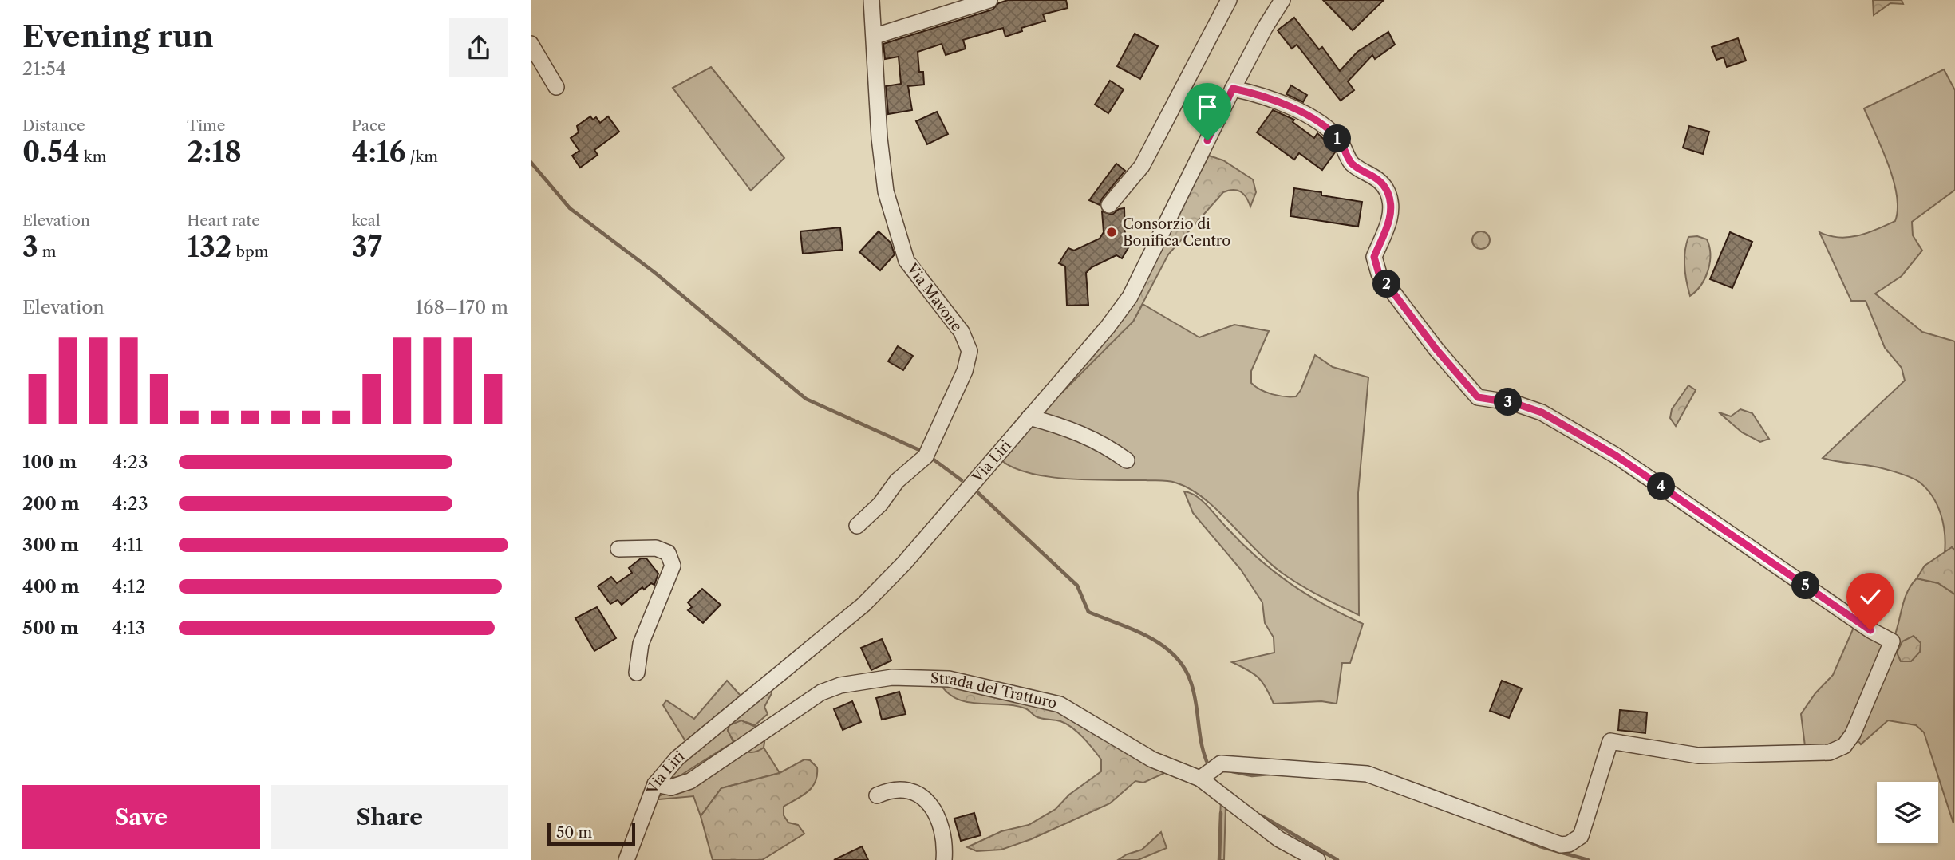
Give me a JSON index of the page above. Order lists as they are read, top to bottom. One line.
{"streets":{"street":["Via Mavone","Via Liri","Strada del Tratturo"]},"crossings":[["Via Liri","Strada del Tratturo"]],"places":["Consorzio di Bonifica Centro"],"scale_bar":"50 m","page":{"heading":["Evening run","21:54"],"stats":[["Distance","0.54 km"],["Time","2:18"],["Pace","4:16 /km"],["Elevation","3 m"],["Heart rate","132 bpm"],["kcal","37"]],"pins":["1","2","3","4","5"],"chart":["Elevation","168–170 m"],"list":[{"name":"100 m","note":"4:23"},{"name":"200 m","note":"4:23"},{"name":"300 m","note":"4:11"},{"name":"400 m","note":"4:12"},{"name":"500 m","note":"4:13"}],"buttons":["Save","Share"],"scale":"50 m"}}
